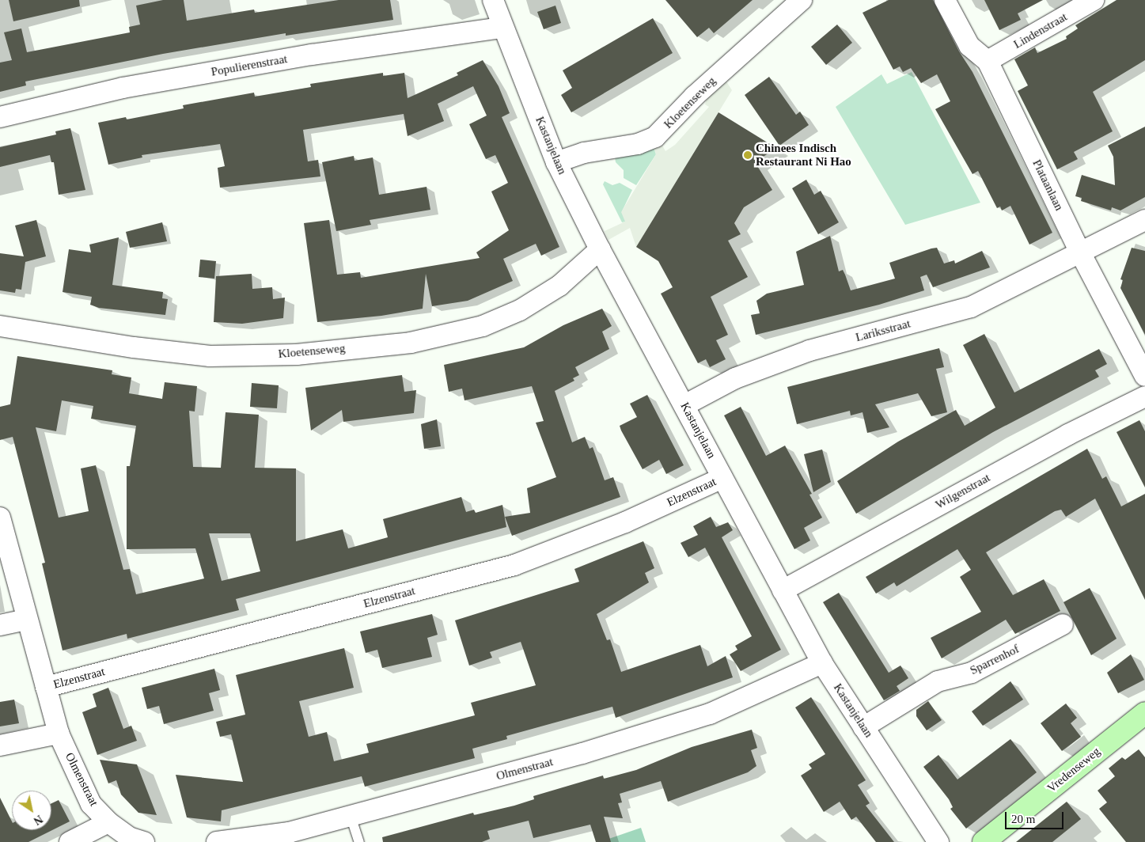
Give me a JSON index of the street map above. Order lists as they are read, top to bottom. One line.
{"streets":{"main road":["Vredenseweg"],"street":["Lindenstraat","Populierenstraat","Kloetenseweg","Kastanjelaan","Plataanlaan","Lariksstraat","Wilgenstraat","Elzenstraat","Sparrenhof","Olmenstraat"]},"crossings":[["Lindenstraat","Plataanlaan"],["Populierenstraat","Kastanjelaan"],["Kloetenseweg","Kastanjelaan"],["Kastanjelaan","Lariksstraat"],["Kastanjelaan","Wilgenstraat"],["Kastanjelaan","Elzenstraat"],["Kastanjelaan","Sparrenhof"],["Kastanjelaan","Olmenstraat"],["Plataanlaan","Lariksstraat"],["Elzenstraat","Olmenstraat"]],"places":["Chinees Indisch Restaurant Ni Hao"],"scale_bar":"20 m","north":"bottom right"}
